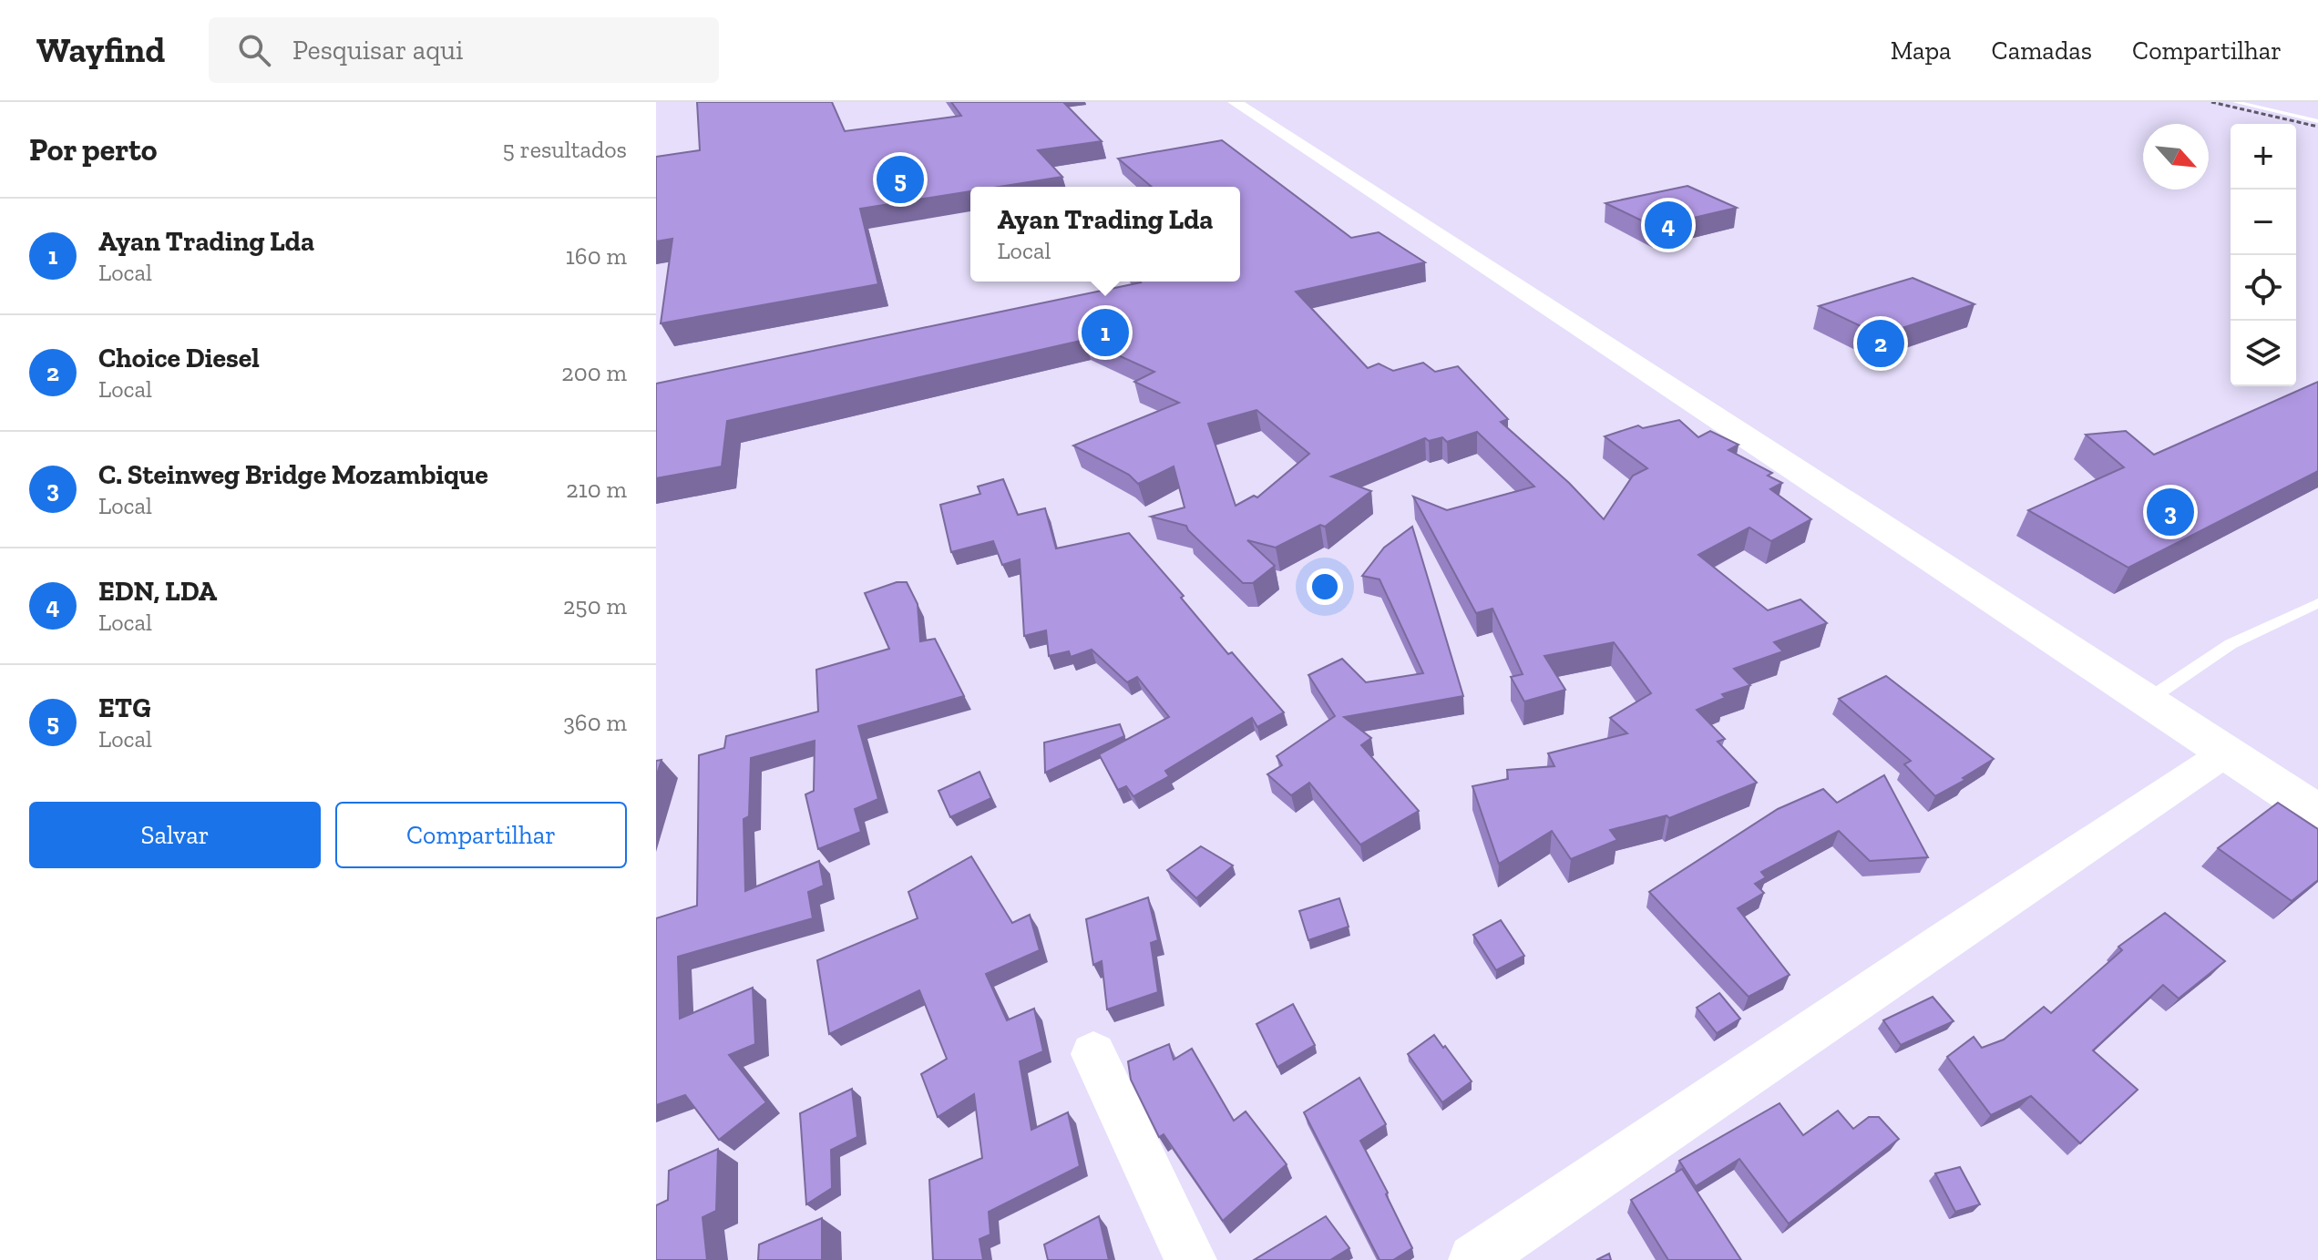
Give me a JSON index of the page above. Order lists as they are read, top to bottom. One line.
{"north":"bottom right","page":{"header":"Wayfind","search":"Pesquisar aqui","nav":["Mapa","Camadas","Compartilhar"],"heading":["Por perto","5 resultados"],"map_buttons":["+","−"],"pins":["5","4","1","2","3"],"popup":["Ayan Trading Lda","Local"],"list":[{"mark":"1","name":"Ayan Trading Lda","note":"Local","value":"160 m"},{"mark":"2","name":"Choice Diesel","note":"Local","value":"200 m"},{"mark":"3","name":"C. Steinweg Bridge Mozambique","note":"Local","value":"210 m"},{"mark":"4","name":"EDN, LDA","note":"Local","value":"250 m"},{"mark":"5","name":"ETG","note":"Local","value":"360 m"}],"buttons":["Salvar","Compartilhar"]}}
